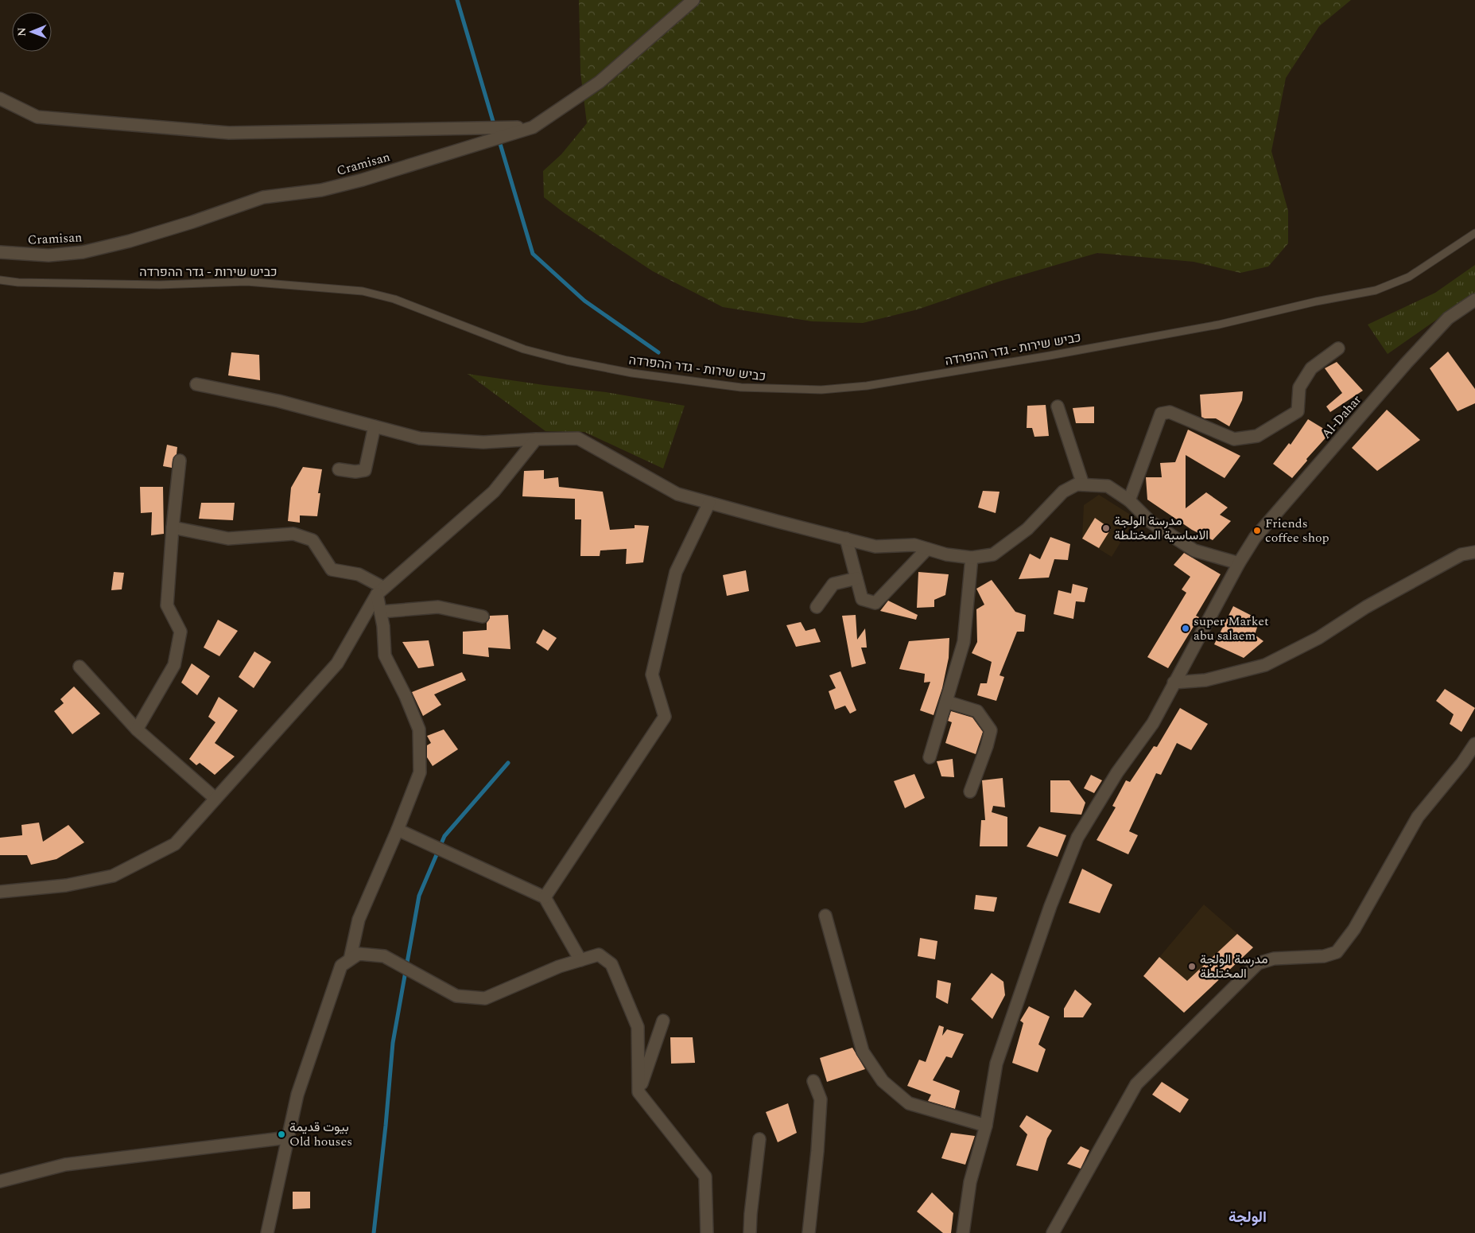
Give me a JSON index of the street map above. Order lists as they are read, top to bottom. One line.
{"streets":{"street":["Cramisan","Al-Dahar"],"lane":["כביש שירות - גדר ההפרדה"]},"districts":["الولجة"],"places":["مدرسة الولجة الاساسية المختلطة","Friends coffee shop","super Market abu salaem","مدرسة الولجة المختلطة","بيوت قديمة Old houses"],"north":"left"}
